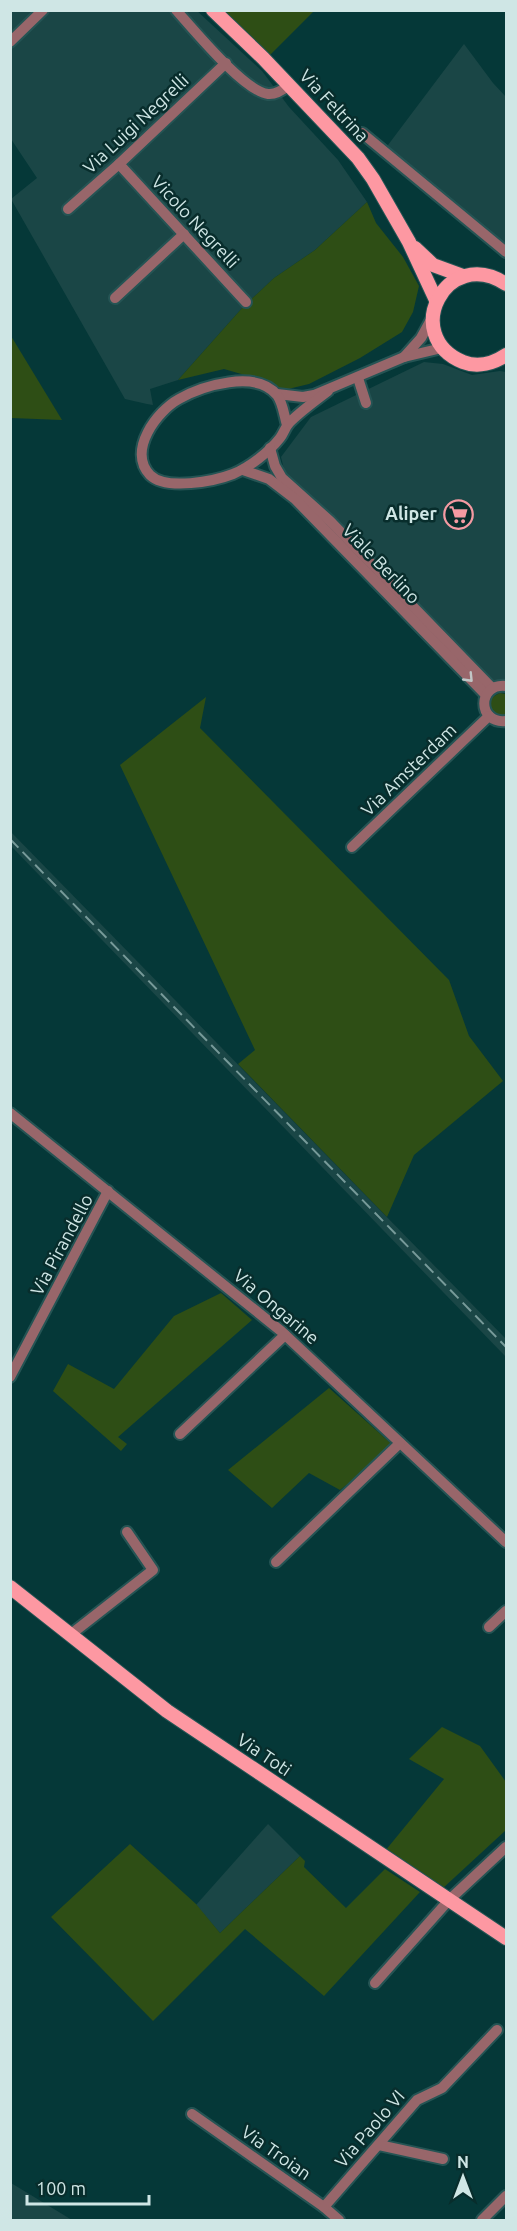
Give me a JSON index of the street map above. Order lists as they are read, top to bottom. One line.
{"streets":{"main road":["Via Feltrina","Via Toti"],"street":["Via Luigi Negrelli","Vicolo Negrelli","Viale Berlino","Via Amsterdam","Via Pirandello","Via Ongarine","Via Paolo VI","Via Troian"]},"crossings":[["Via Luigi Negrelli","Vicolo Negrelli"],["Via Pirandello","Via Ongarine"],["Via Paolo VI","Via Troian"]],"places":{"supermarket":["Aliper"]},"scale_bar":"100 m","north":"top"}
